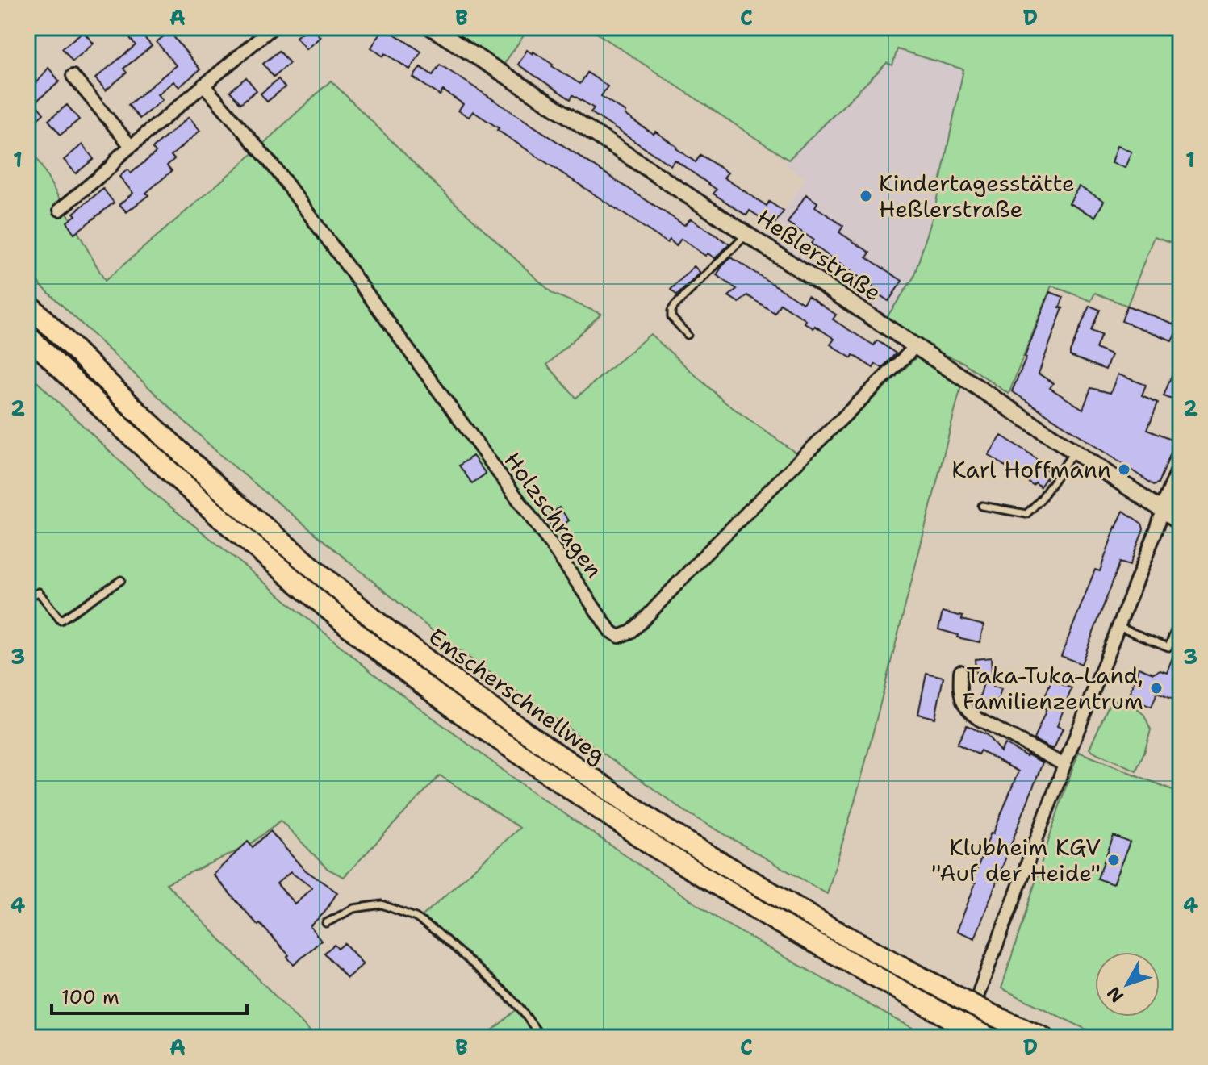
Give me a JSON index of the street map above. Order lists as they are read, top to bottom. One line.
{"streets":{"highway":["Emscherschnellweg"],"street":["Heßlerstraße","Holzschragen"]},"crossings":[["Heßlerstraße","Holzschragen"]],"places":["Kindertagesstätte Heßlerstraße","Karl Hoffmann","Taka-Tuka-Land, Familienzentrum","Klubheim KGV \"Auf der Heide\""],"scale_bar":"100 m","north":"bottom left","grid":{"columns":["A","B","C","D"],"rows":["1","2","3","4"]}}
